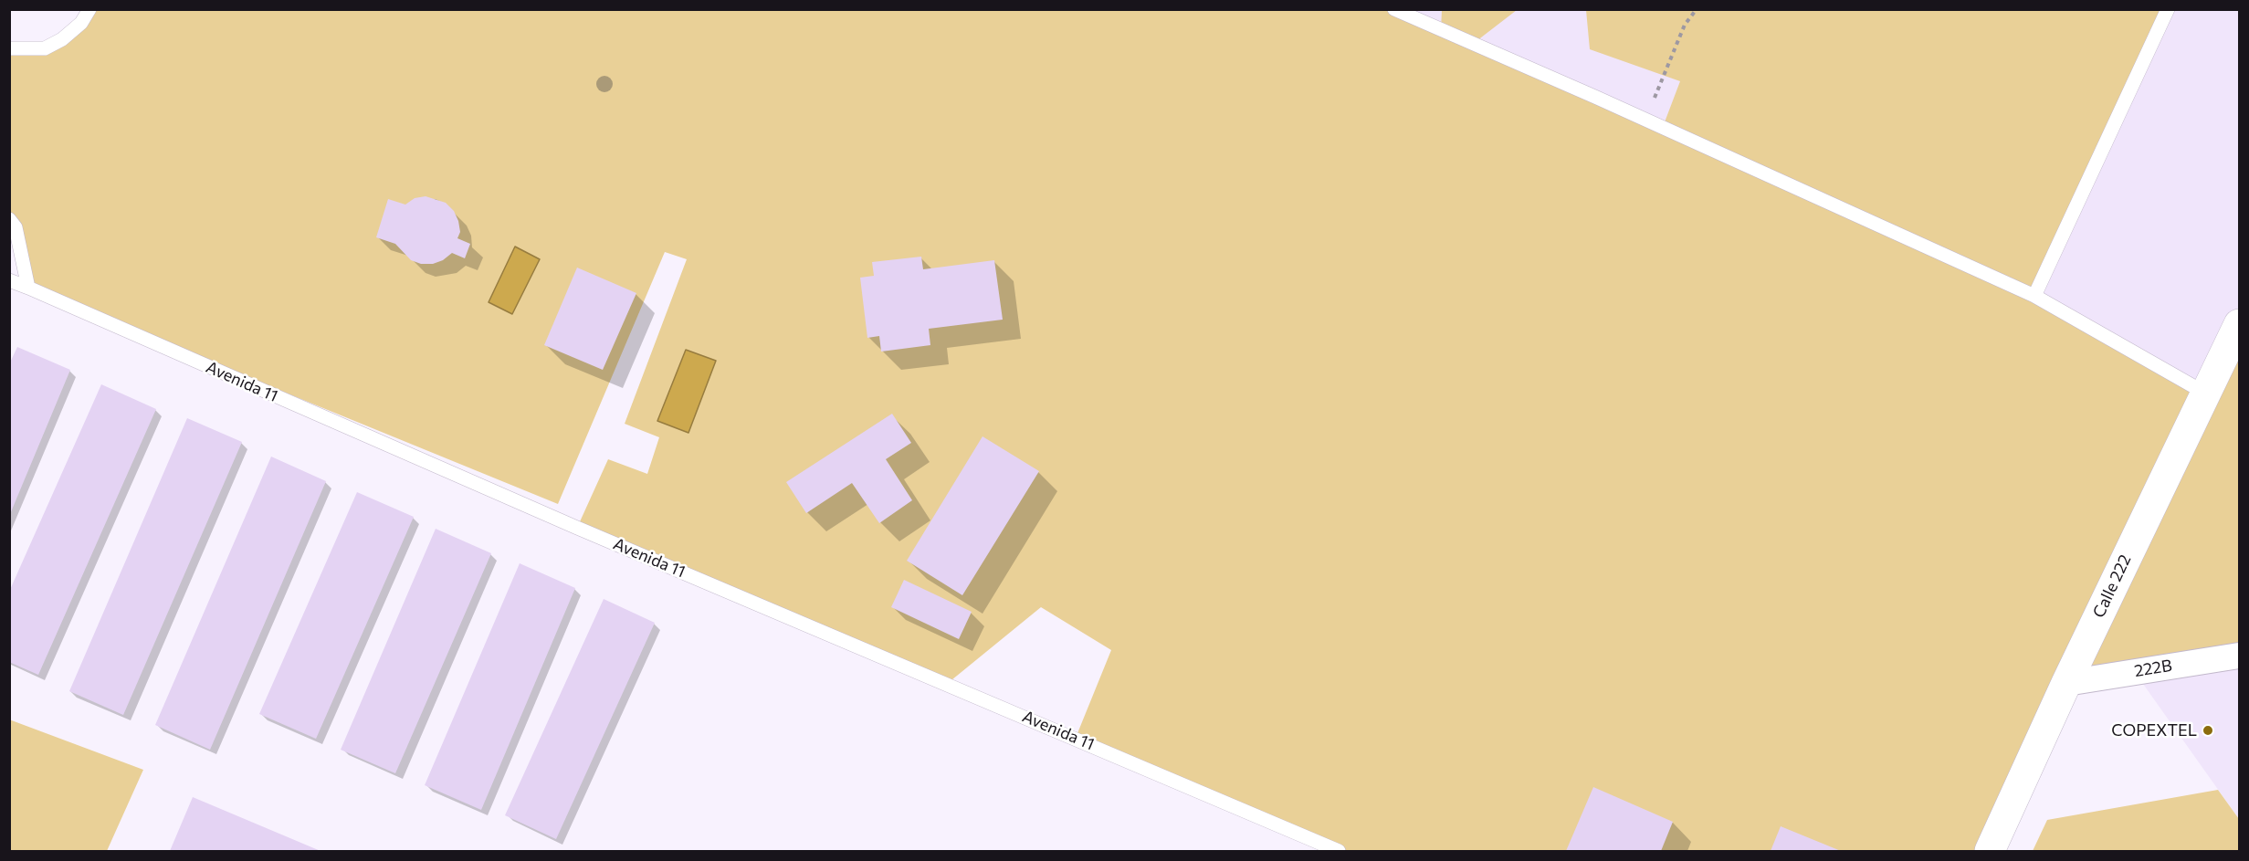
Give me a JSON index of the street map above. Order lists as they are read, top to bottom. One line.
{"streets":{"main road":["Calle 222"],"street":["222B"],"lane":["Avenida 11"]},"crossings":[["Calle 222","222B"]],"places":["COPEXTEL"]}
